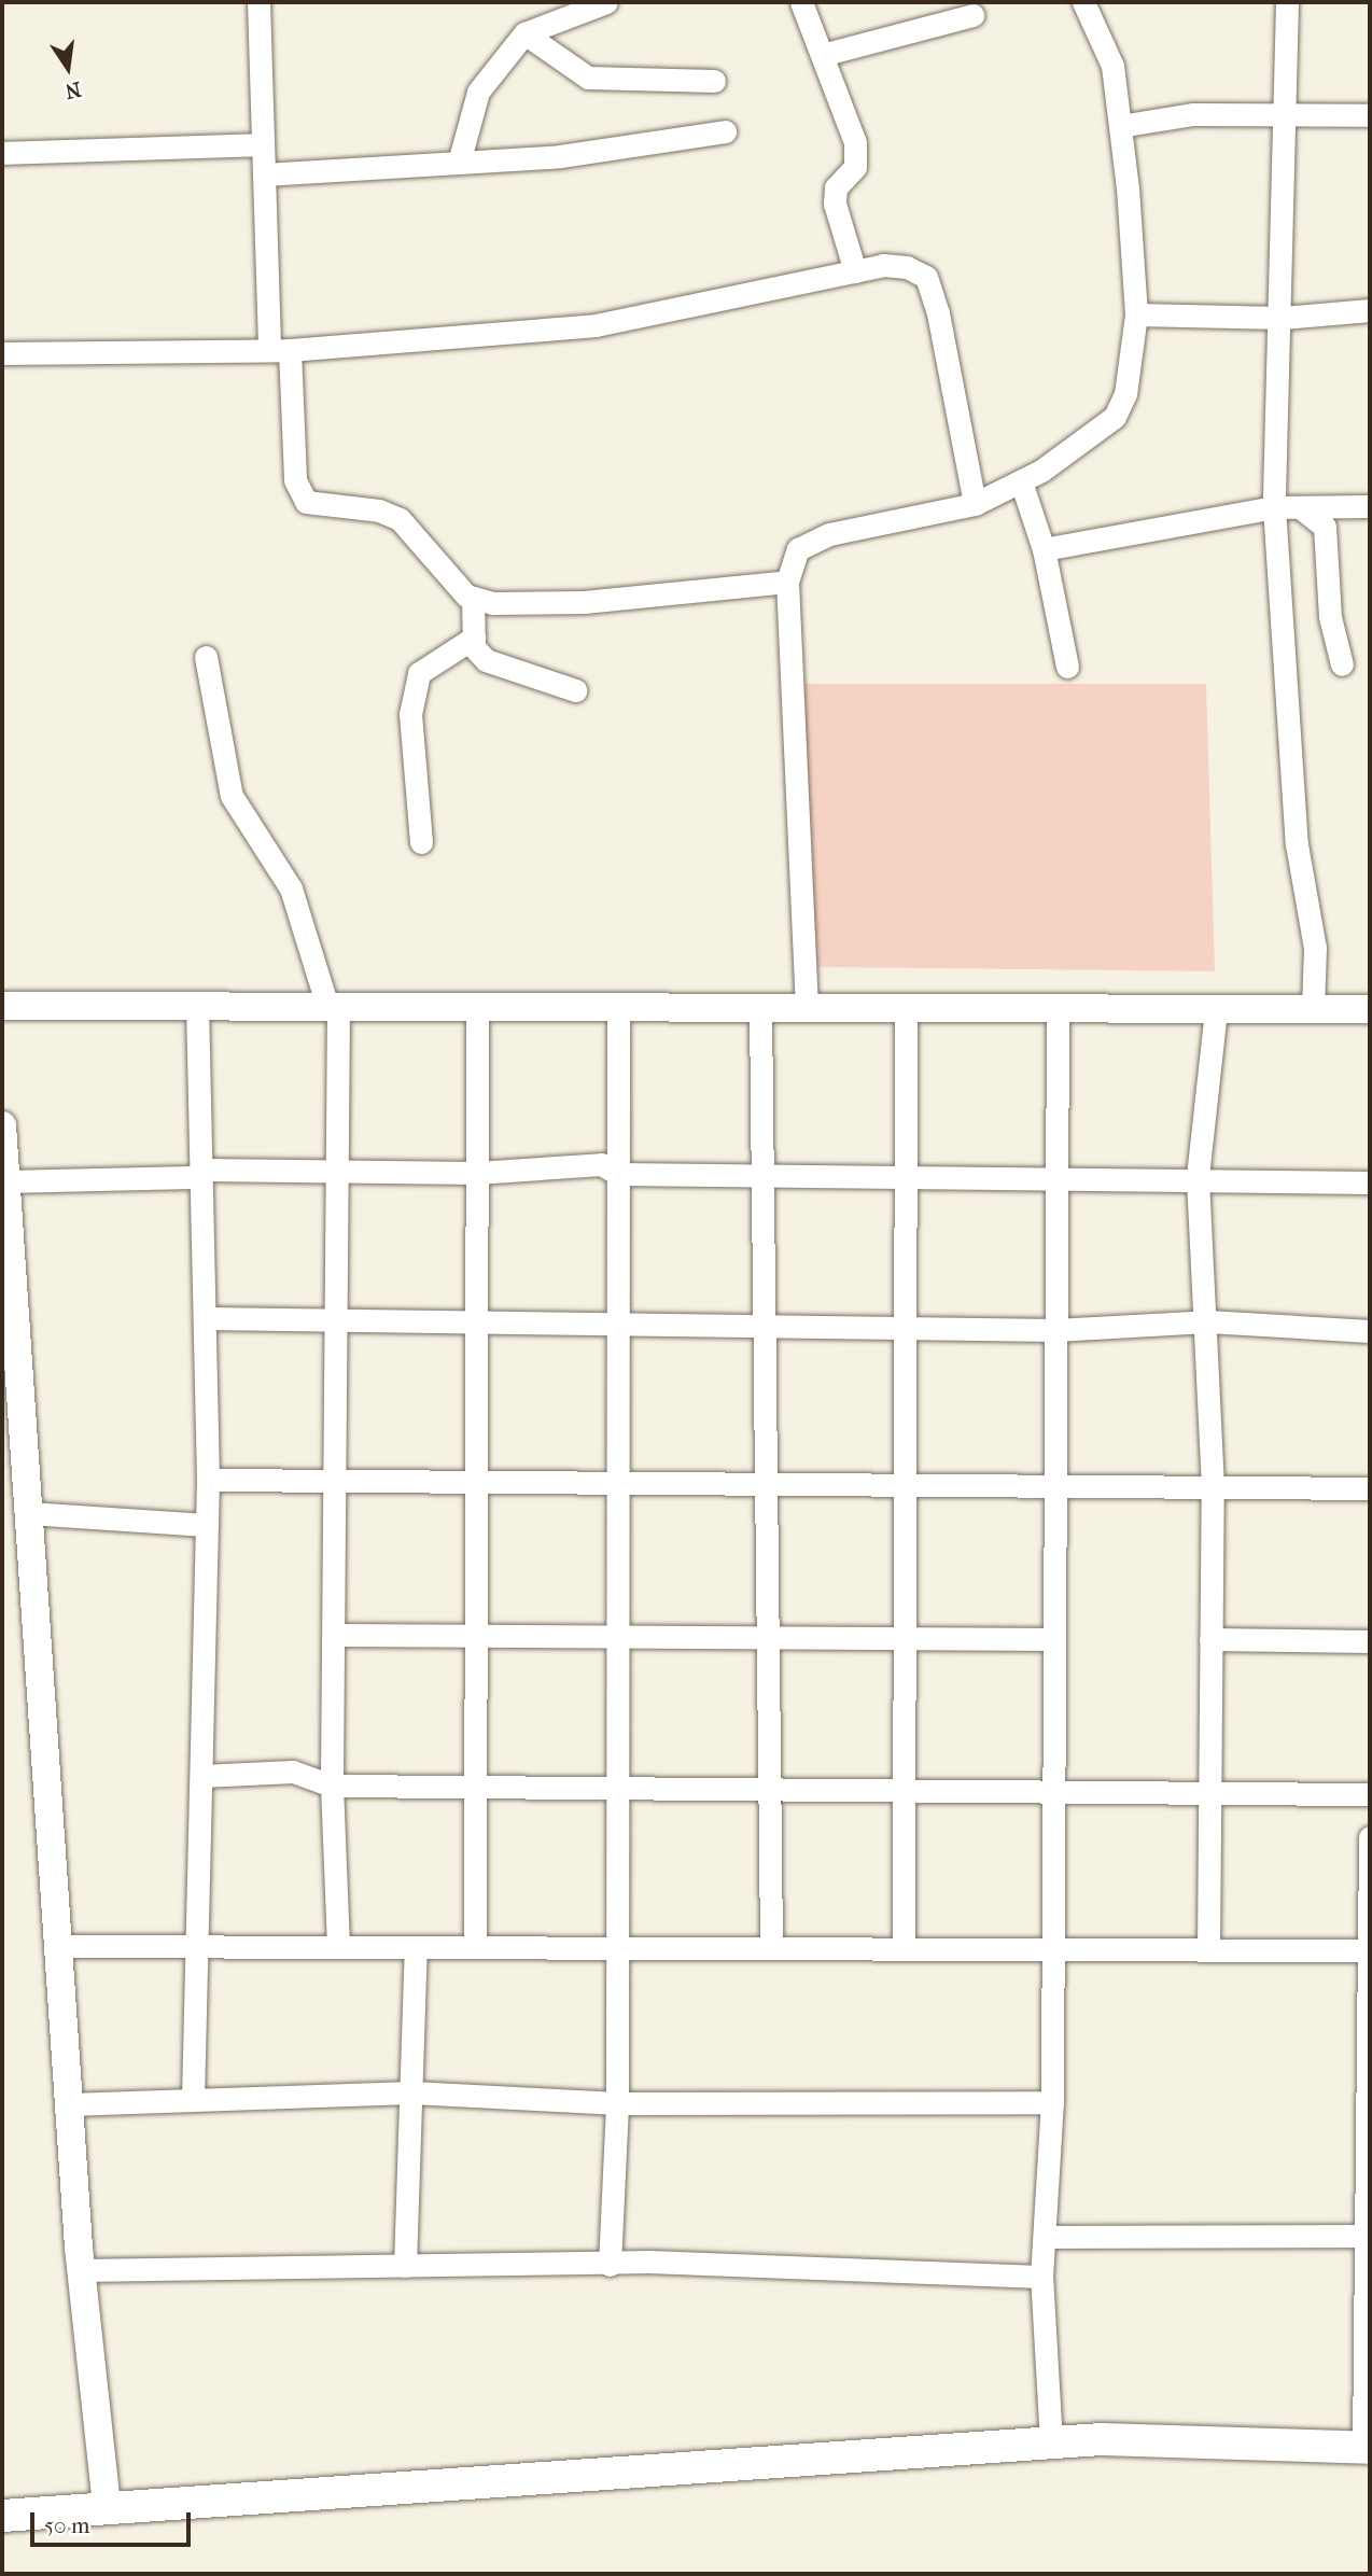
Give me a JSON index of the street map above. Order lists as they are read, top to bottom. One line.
{"scale_bar":"50 m","north":"bottom"}
